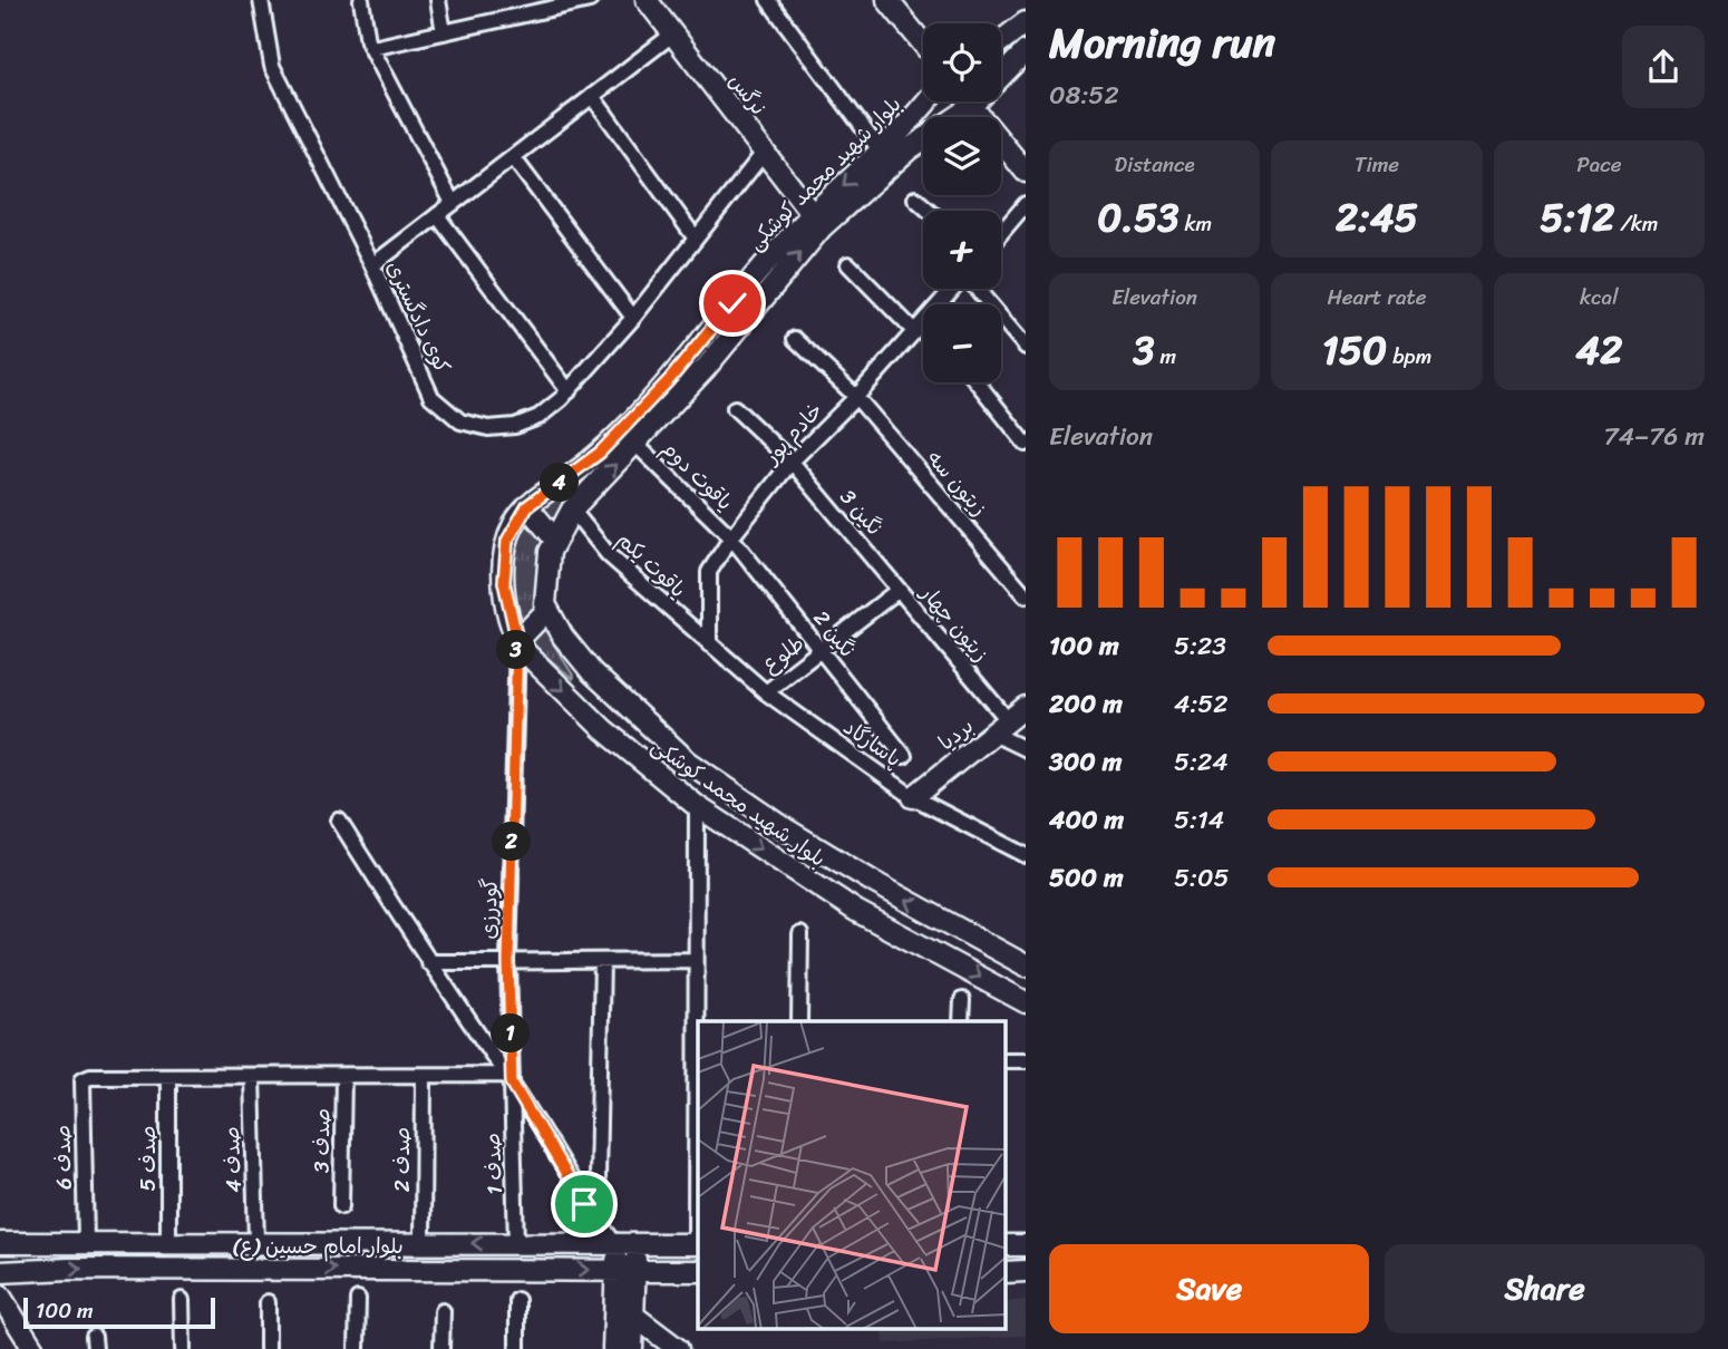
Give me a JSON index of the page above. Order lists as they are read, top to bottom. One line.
{"streets":{"main road":["نرگس","بلوار شهید محمد کوشکی","بردیا","بلوار امام حسین (ع)"],"street":["کوی دادگستری","خادم پور","یاقوت دوم","زیتون سه","نگین 3","یاقوت یکم","زیتون چهار","نگین 2","طلوع","پاسارگاد","گودرزی","صدف 3","صدف 6","صدف 5","صدف 4","صدف 2","صدف 1"]},"crossings":[["نرگس","بلوار شهید محمد کوشکی"],["نرگس","کوی دادگستری"],["بلوار شهید محمد کوشکی","یاقوت دوم"],["بلوار شهید محمد کوشکی","یاقوت یکم"],["بلوار شهید محمد کوشکی","گودرزی"],["خادم پور","یاقوت دوم"],["خادم پور","زیتون سه"],["خادم پور","نگین 3"],["خادم پور","یاقوت یکم"],["خادم پور","نگین 2"],["خادم پور","پاسارگاد"],["یاقوت دوم","نگین 2"],["نگین 3","زیتون چهار"],["نگین 3","طلوع"],["یاقوت یکم","پاسارگاد"],["زیتون چهار","طلوع"],["زیتون چهار","بردیا"],["نگین 2","طلوع"],["طلوع","پاسارگاد"],["بردیا","پاسارگاد"],["گودرزی","صدف 1"],["صدف 6","صدف 5"],["صدف 6","بلوار امام حسین (ع)"],["صدف 5","بلوار امام حسین (ع)"],["صدف 4","بلوار امام حسین (ع)"],["صدف 2","بلوار امام حسین (ع)"],["صدف 1","بلوار امام حسین (ع)"]],"scale_bar":"100 m","page":{"heading":["Morning run","08:52"],"map_buttons":["+","−"],"stats":[["Distance","0.53 km"],["Time","2:45"],["Pace","5:12 /km"],["Elevation","3 m"],["Heart rate","150 bpm"],["kcal","42"]],"chart":["Elevation","74–76 m"],"pins":["4","3","2","1"],"list":[{"name":"100 m","note":"5:23"},{"name":"200 m","note":"4:52"},{"name":"300 m","note":"5:24"},{"name":"400 m","note":"5:14"},{"name":"500 m","note":"5:05"}],"buttons":["Save","Share"],"scale":"100 m"}}
